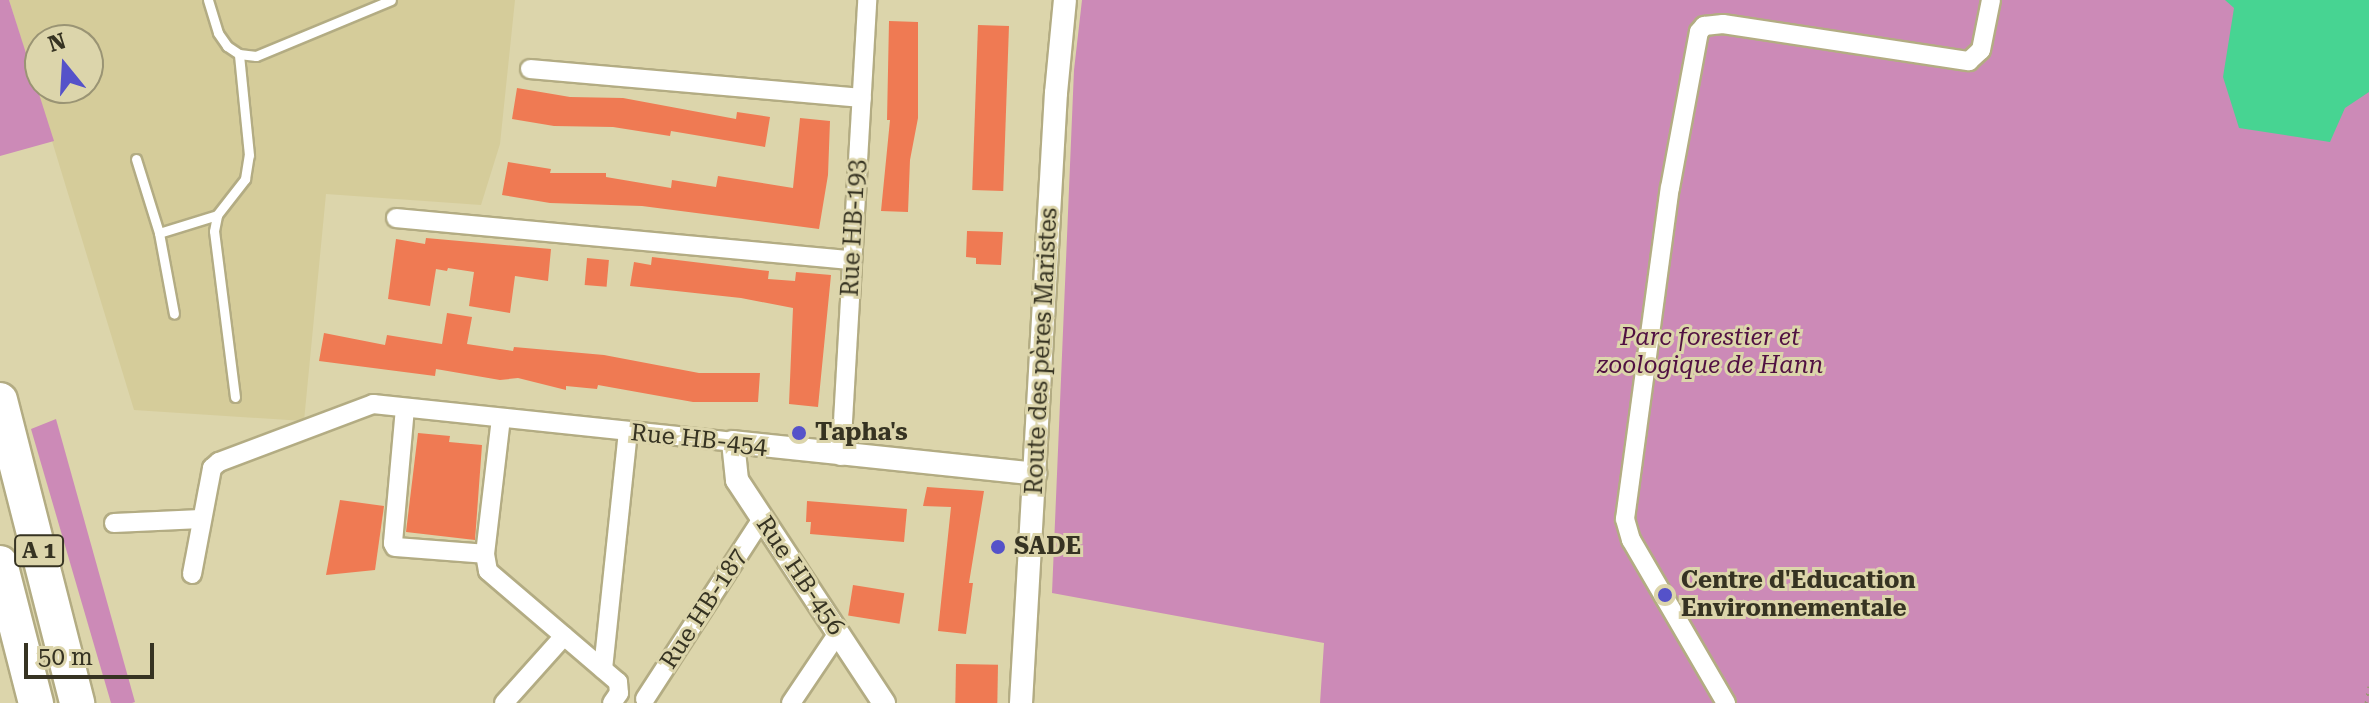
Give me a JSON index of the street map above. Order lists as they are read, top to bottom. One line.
{"streets":{"highway":["A 1"],"street":["Rue HB-193","Route des pères Maristes","Rue HB-454","Rue HB-456","Rue HB-187"]},"crossings":[["Rue HB-193","Rue HB-454"],["Route des pères Maristes","Rue HB-454"],["Rue HB-454","Rue HB-456"],["Rue HB-456","Rue HB-187"]],"parks":["Parc forestier et zoologique de Hann"],"places":["Tapha's","SADE","Centre d'Education Environnementale"],"scale_bar":"50 m","north":"top"}
